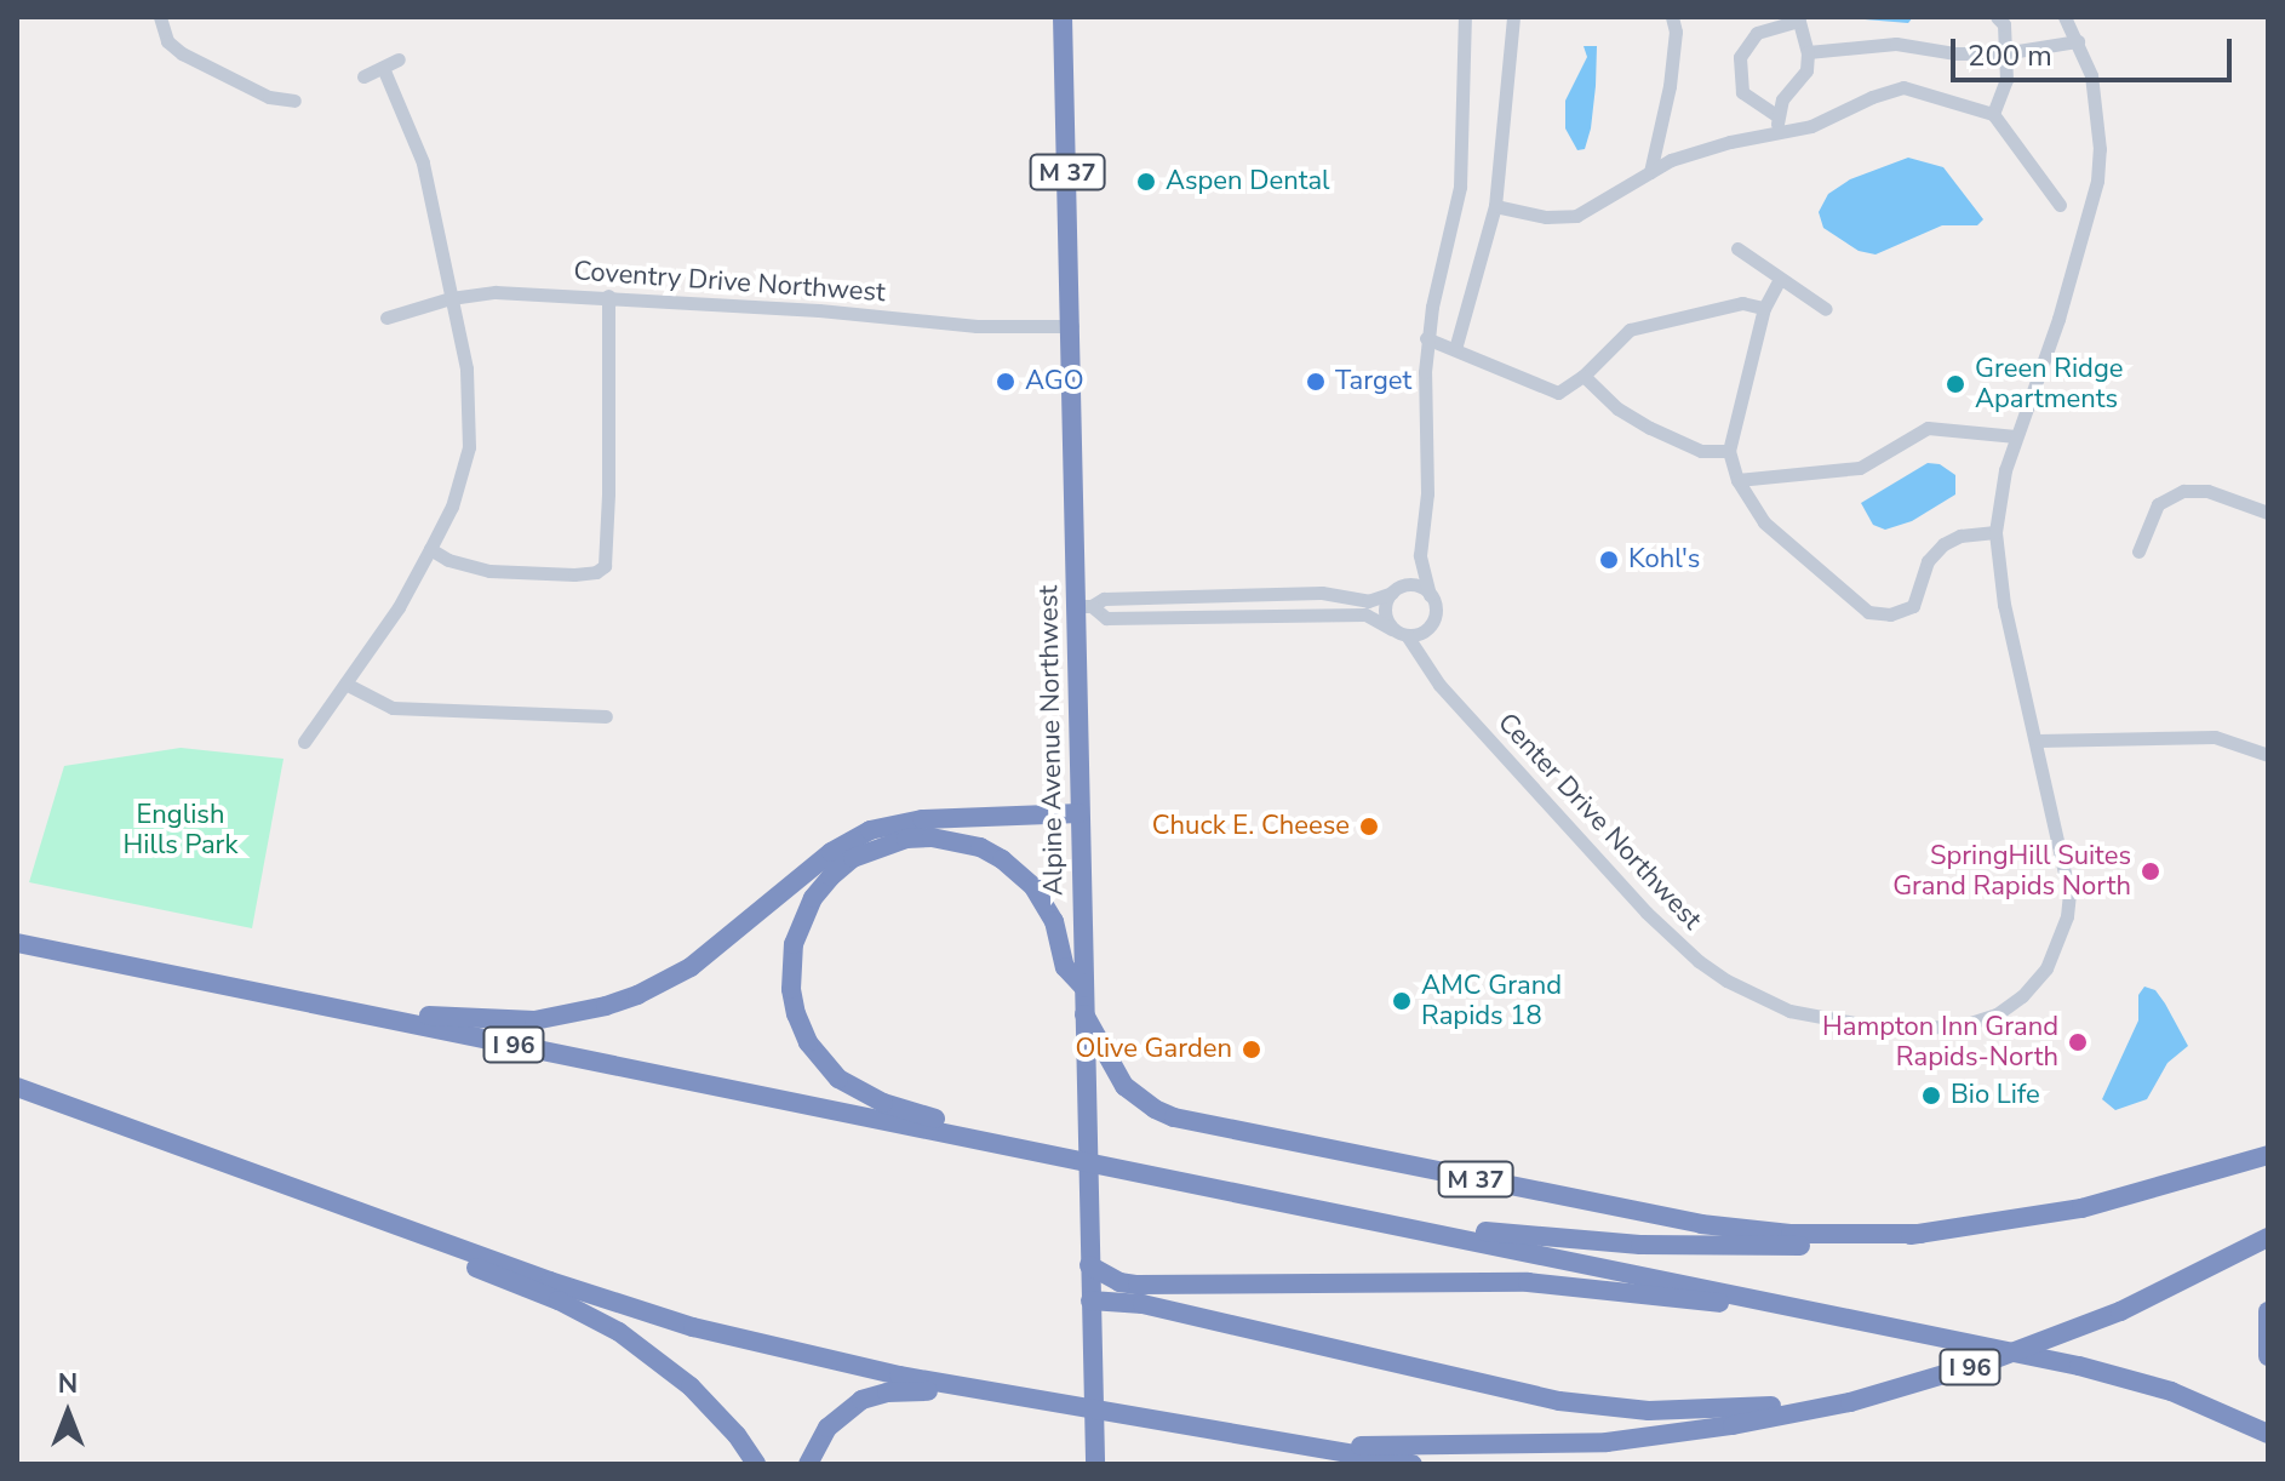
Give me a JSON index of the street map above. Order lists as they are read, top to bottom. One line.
{"streets":{"highway":["M 37","Alpine Avenue Northwest","I 96"],"street":["Coventry Drive Northwest","Center Drive Northwest"]},"crossings":[["M 37","Alpine Avenue Northwest"],["M 37","I 96"],["Coventry Drive Northwest","Alpine Avenue Northwest"]],"parks":["English Hills Park"],"places":["Aspen Dental","AGO","Target","Green Ridge Apartments","Kohl's","Chuck E. Cheese","SpringHill Suites Grand Rapids North","AMC Grand Rapids 18","Hampton Inn Grand Rapids-North","Olive Garden","Bio Life"],"scale_bar":"200 m","north":"top"}
